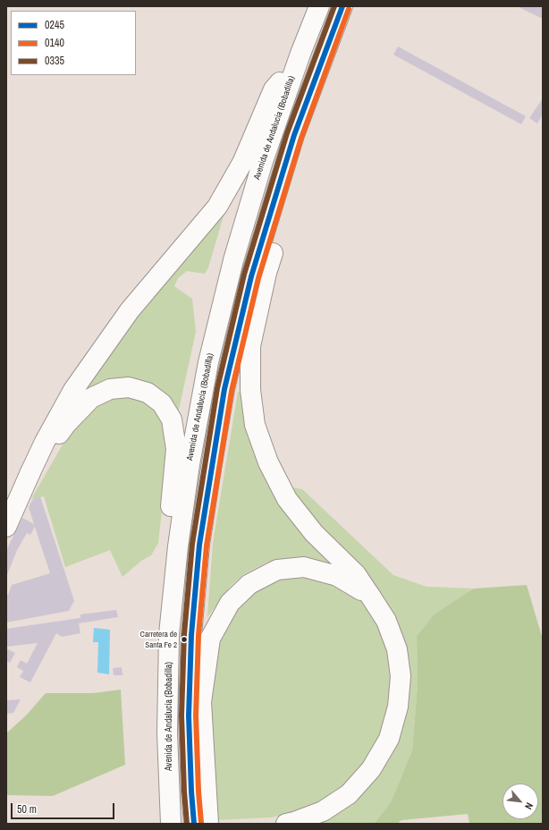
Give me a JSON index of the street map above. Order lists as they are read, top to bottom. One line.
{"streets":{"main road":["Avenida de Andalucía (Bobadilla)"]},"places":["Carretera de Santa Fe 2"],"lines":["transit line 0245","transit line 0335","transit line 0140"],"legend":["0245","0140","0335"],"scale_bar":"50 m","north":"bottom right"}
